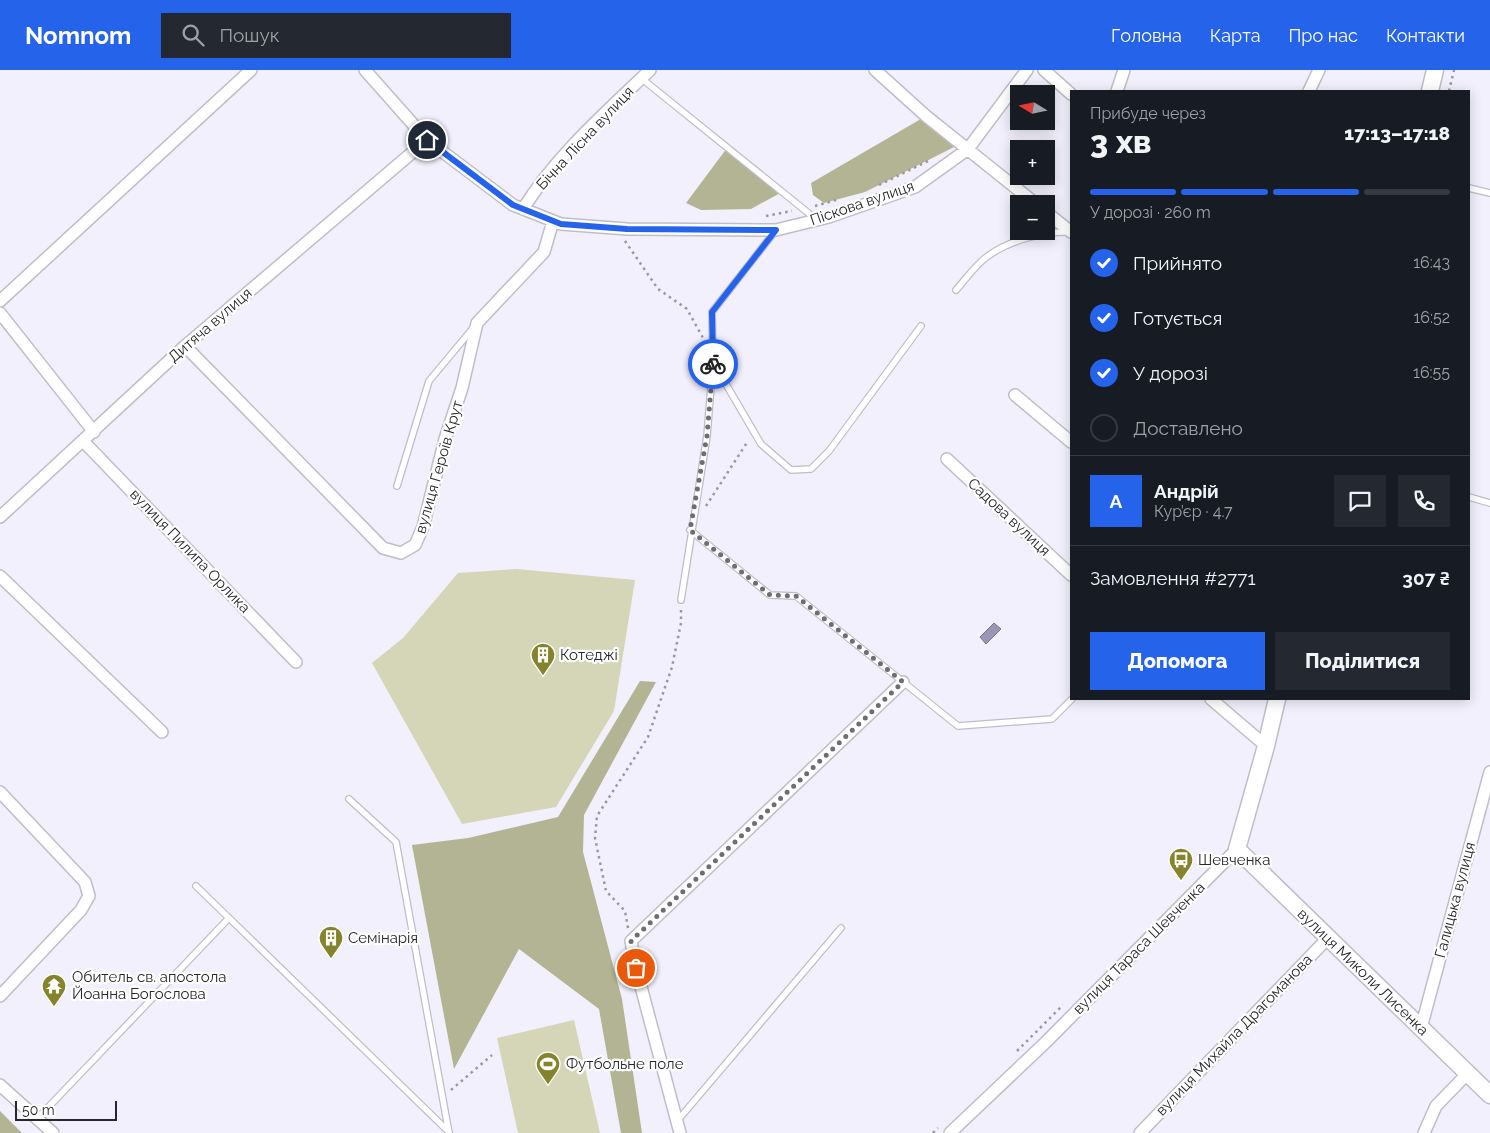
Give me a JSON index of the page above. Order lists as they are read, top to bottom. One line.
{"streets":{"street":["Бічна Лісна вулиця","Піскова вулиця","Дитяча вулиця","вулиця Героїв Крут","Садова вулиця","вулиця Пилипа Орлика","Галицька вулиця","вулиця Тараса Шевченка","вулиця Миколи Лисенка","вулиця Михайла Драгоманова"]},"crossings":[["Дитяча вулиця","вулиця Героїв Крут"],["Дитяча вулиця","вулиця Пилипа Орлика"],["Галицька вулиця","вулиця Миколи Лисенка"],["вулиця Тараса Шевченка","вулиця Миколи Лисенка"],["вулиця Миколи Лисенка","вулиця Михайла Драгоманова"]],"places":{"building":["Котеджі","Семінарія"],"bus stop":["Шевченка"],"temple":["Обитель св. апостола Йоанна Богослова"],"sports":["Футбольне поле"]},"scale_bar":"50 m","north":"left","page":{"header":"Nomnom","search":"Пошук","nav":["Головна","Карта","Про нас","Контакти"],"map_buttons":["+","−"],"heading":["3 хв","Прибуде через","17:13–17:18"],"panel":["Андрій","Кур’єр · 4.7","Замовлення #2771","307 ₴"],"bar":"У дорозі · 260 m","list":[["Прийнято","16:43"],["Готується","16:52"],["У дорозі","16:55"],"Доставлено"],"round":"А","buttons":["Допомога","Поділитися"],"scale":"50 m"}}
